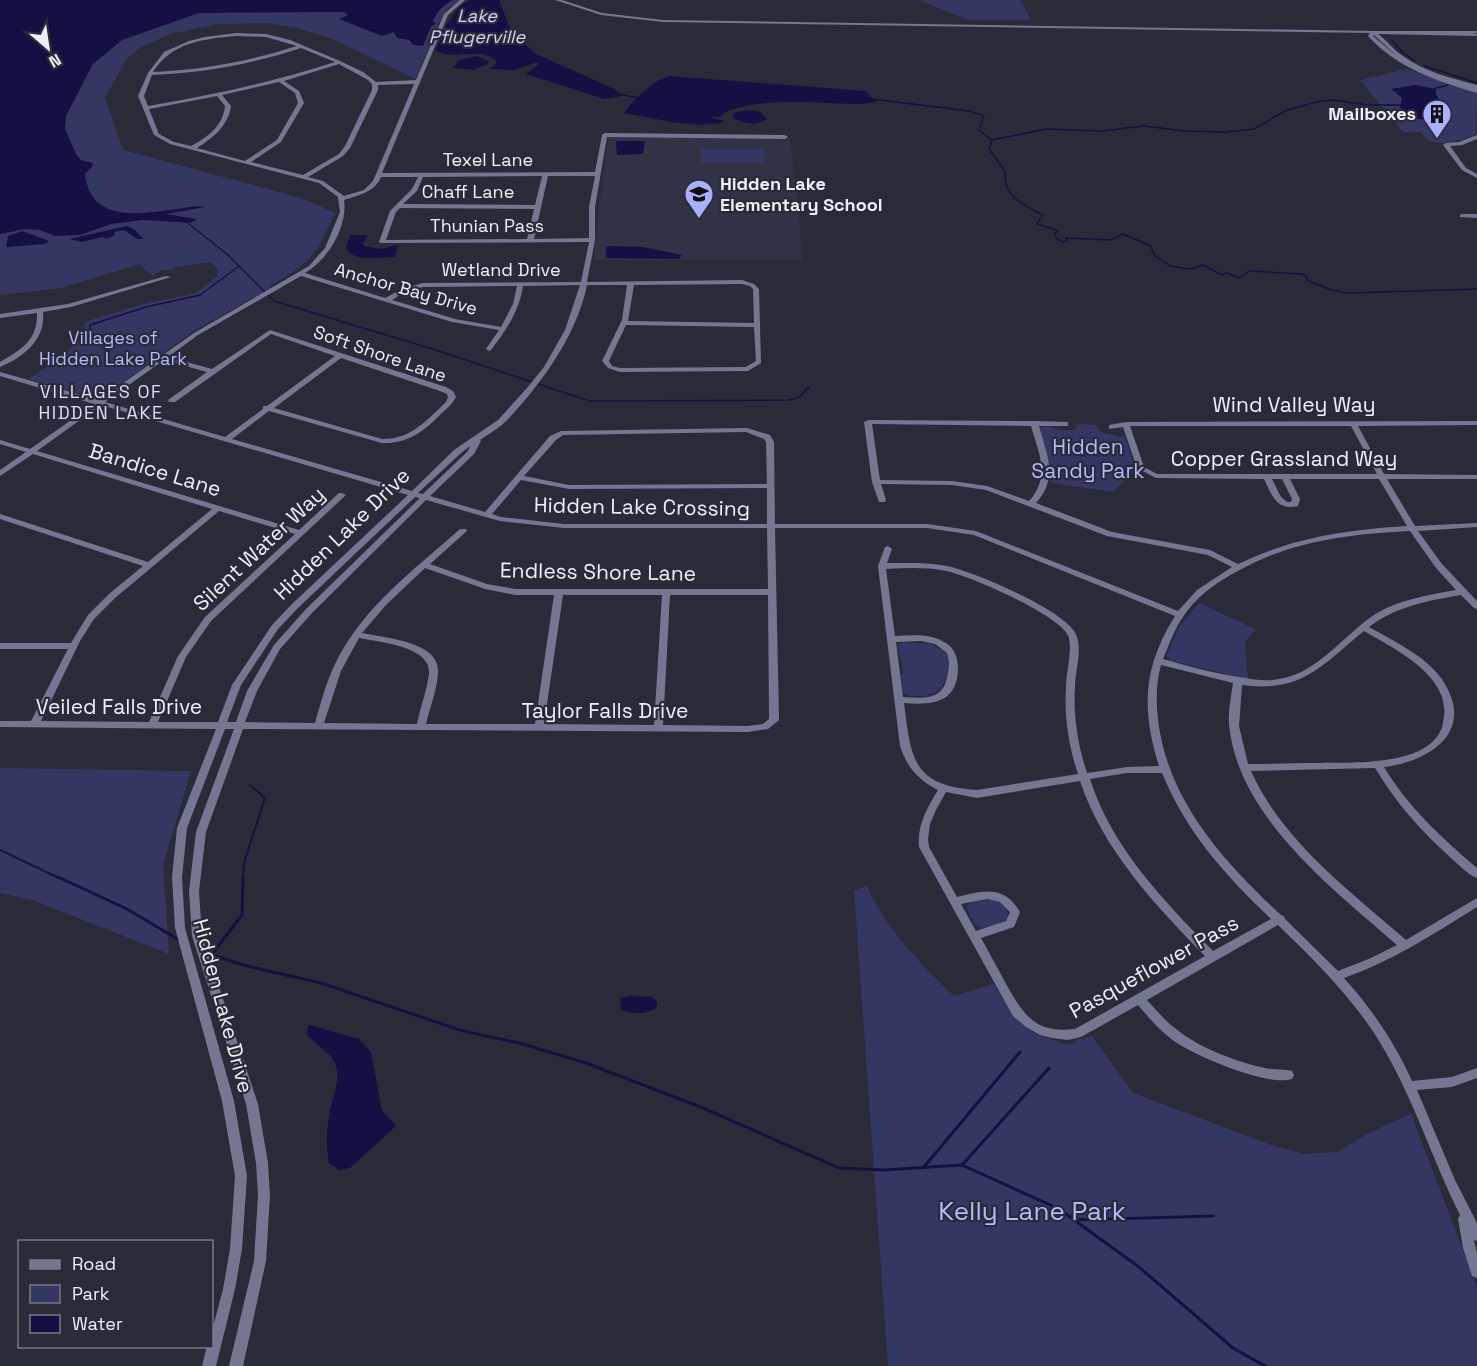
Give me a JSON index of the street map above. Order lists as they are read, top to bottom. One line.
{"streets":{"street":["Texel Lane","Chaff Lane","Thunian Pass","Wetland Drive","Anchor Bay Drive","Soft Shore Lane","Wind Valley Way","Copper Grassland Way","Bandice Lane","Hidden Lake Crossing","Hidden Lake Drive","Silent Water Way","Endless Shore Lane","Veiled Falls Drive","Taylor Falls Drive","Pasqueflower Pass"]},"crossings":[["Texel Lane","Hidden Lake Drive"],["Chaff Lane","Thunian Pass"],["Thunian Pass","Hidden Lake Drive"],["Wetland Drive","Anchor Bay Drive"],["Wetland Drive","Hidden Lake Drive"],["Wind Valley Way","Copper Grassland Way"],["Bandice Lane","Silent Water Way"],["Hidden Lake Crossing","Hidden Lake Drive"],["Hidden Lake Crossing","Taylor Falls Drive"],["Hidden Lake Drive","Veiled Falls Drive"],["Hidden Lake Drive","Taylor Falls Drive"],["Silent Water Way","Veiled Falls Drive"],["Endless Shore Lane","Taylor Falls Drive"],["Veiled Falls Drive","Taylor Falls Drive"]],"districts":["VILLAGES OF HIDDEN LAKE"],"water":["Lake Pflugerville"],"parks":["Villages of Hidden Lake Park","Hidden Sandy Park","Kelly Lane Park"],"places":{"building":["Mailboxes"],"school or university":["Hidden Lake Elementary School"]},"legend":["Road","Park","Water"],"north":"bottom right"}
